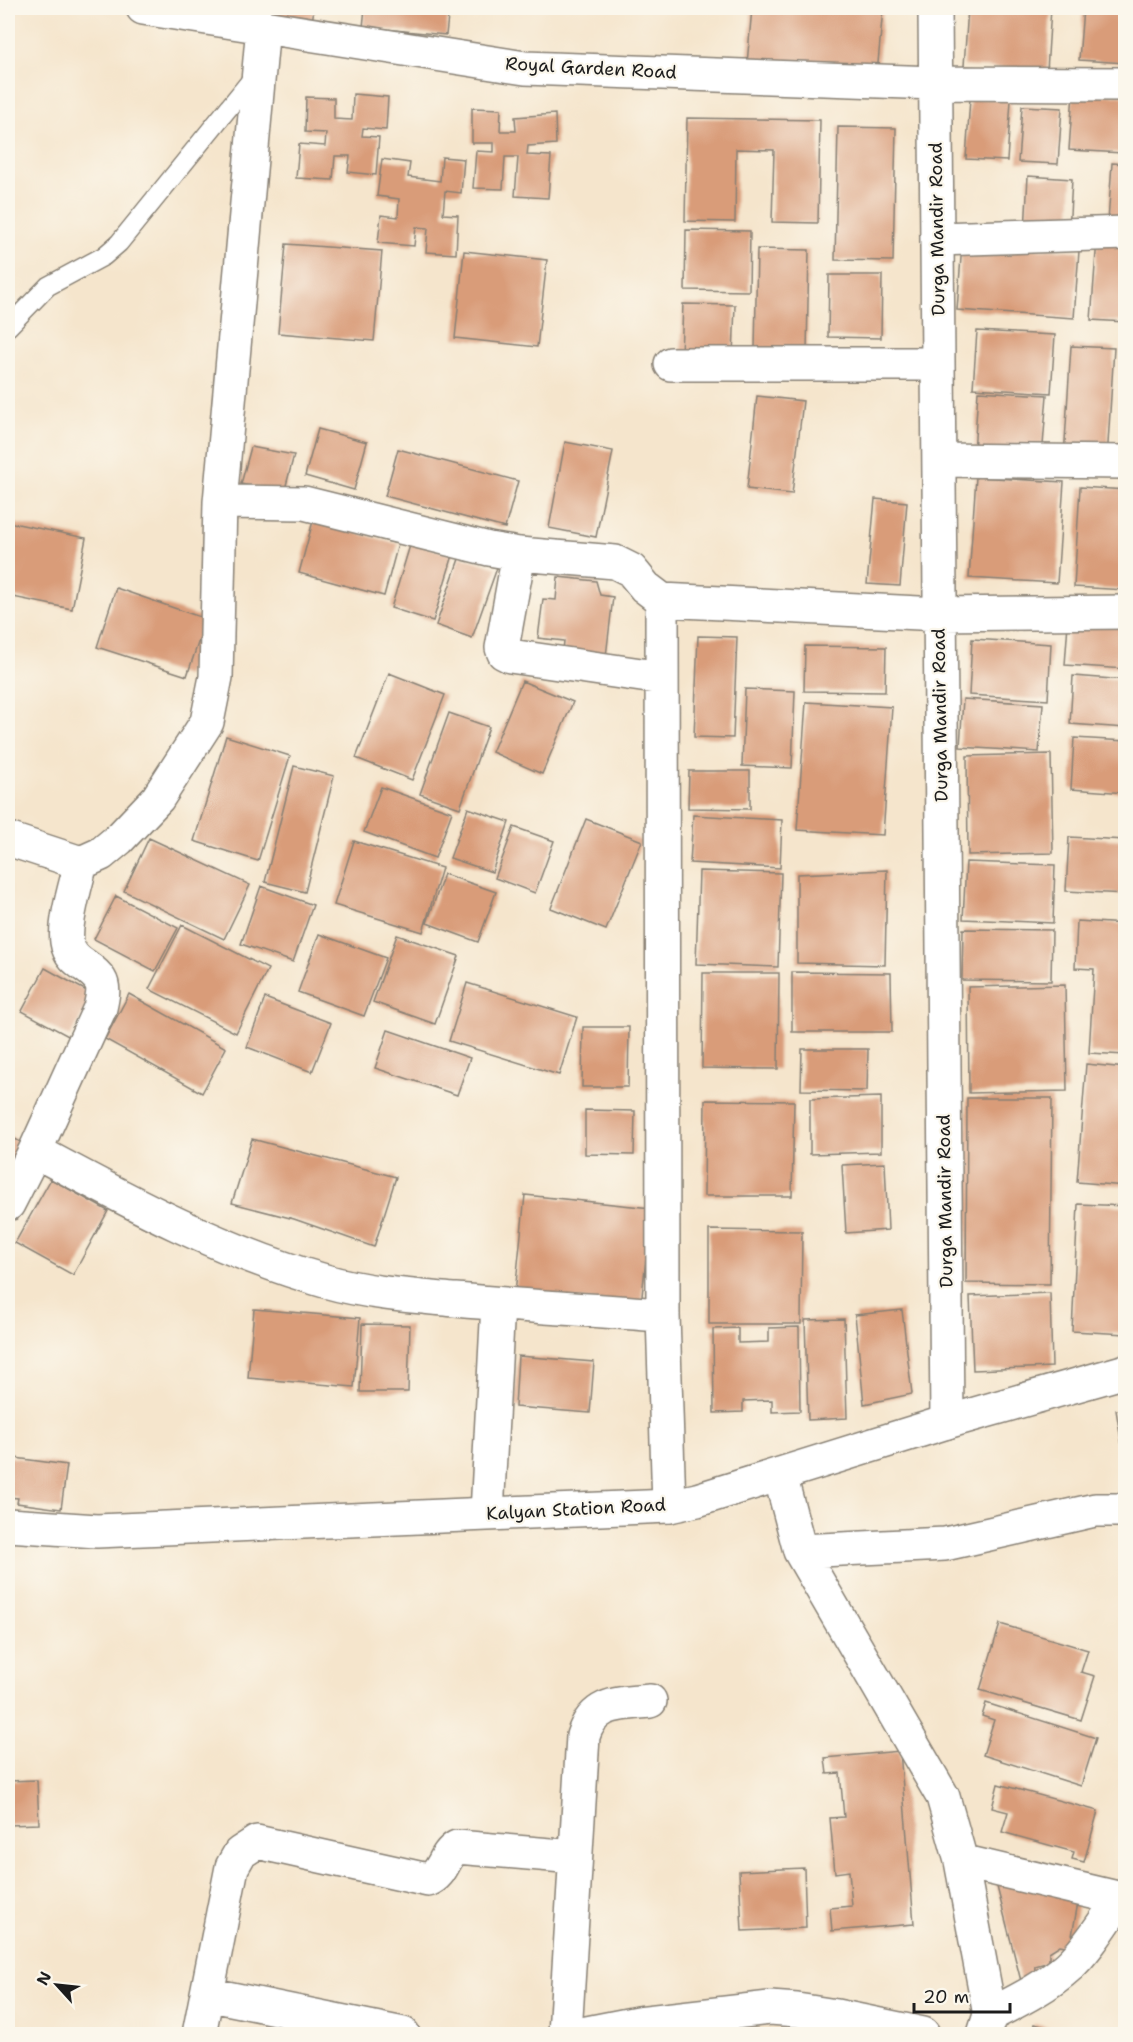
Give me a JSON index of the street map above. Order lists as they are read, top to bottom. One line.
{"streets":{"street":["Royal Garden Road","Durga Mandir Road","Kalyan Station Road"]},"crossings":[["Royal Garden Road","Durga Mandir Road"],["Durga Mandir Road","Kalyan Station Road"]],"scale_bar":"20 m","north":"top left"}
